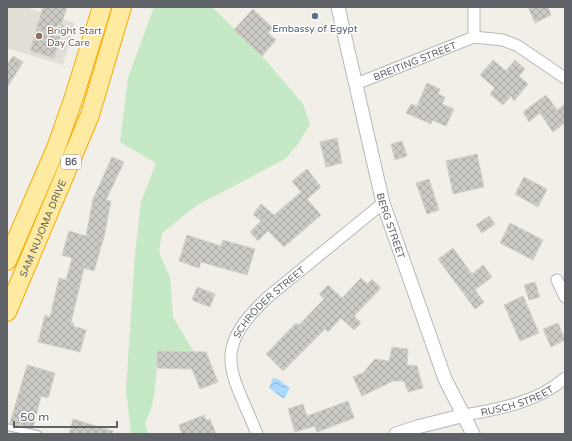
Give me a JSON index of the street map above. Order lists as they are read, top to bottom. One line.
{"streets":{"highway":["B6","SAM NUJOMA DRIVE"],"street":["BREITING STREET","BERG STREET","SCHRÖDER STREET","RUSCH STREET"]},"crossings":[["BREITING STREET","BERG STREET"],["BERG STREET","SCHRÖDER STREET"],["BERG STREET","RUSCH STREET"]],"places":["Embassy of Egypt","Bright Start Day Care"],"scale_bar":"50 m"}
